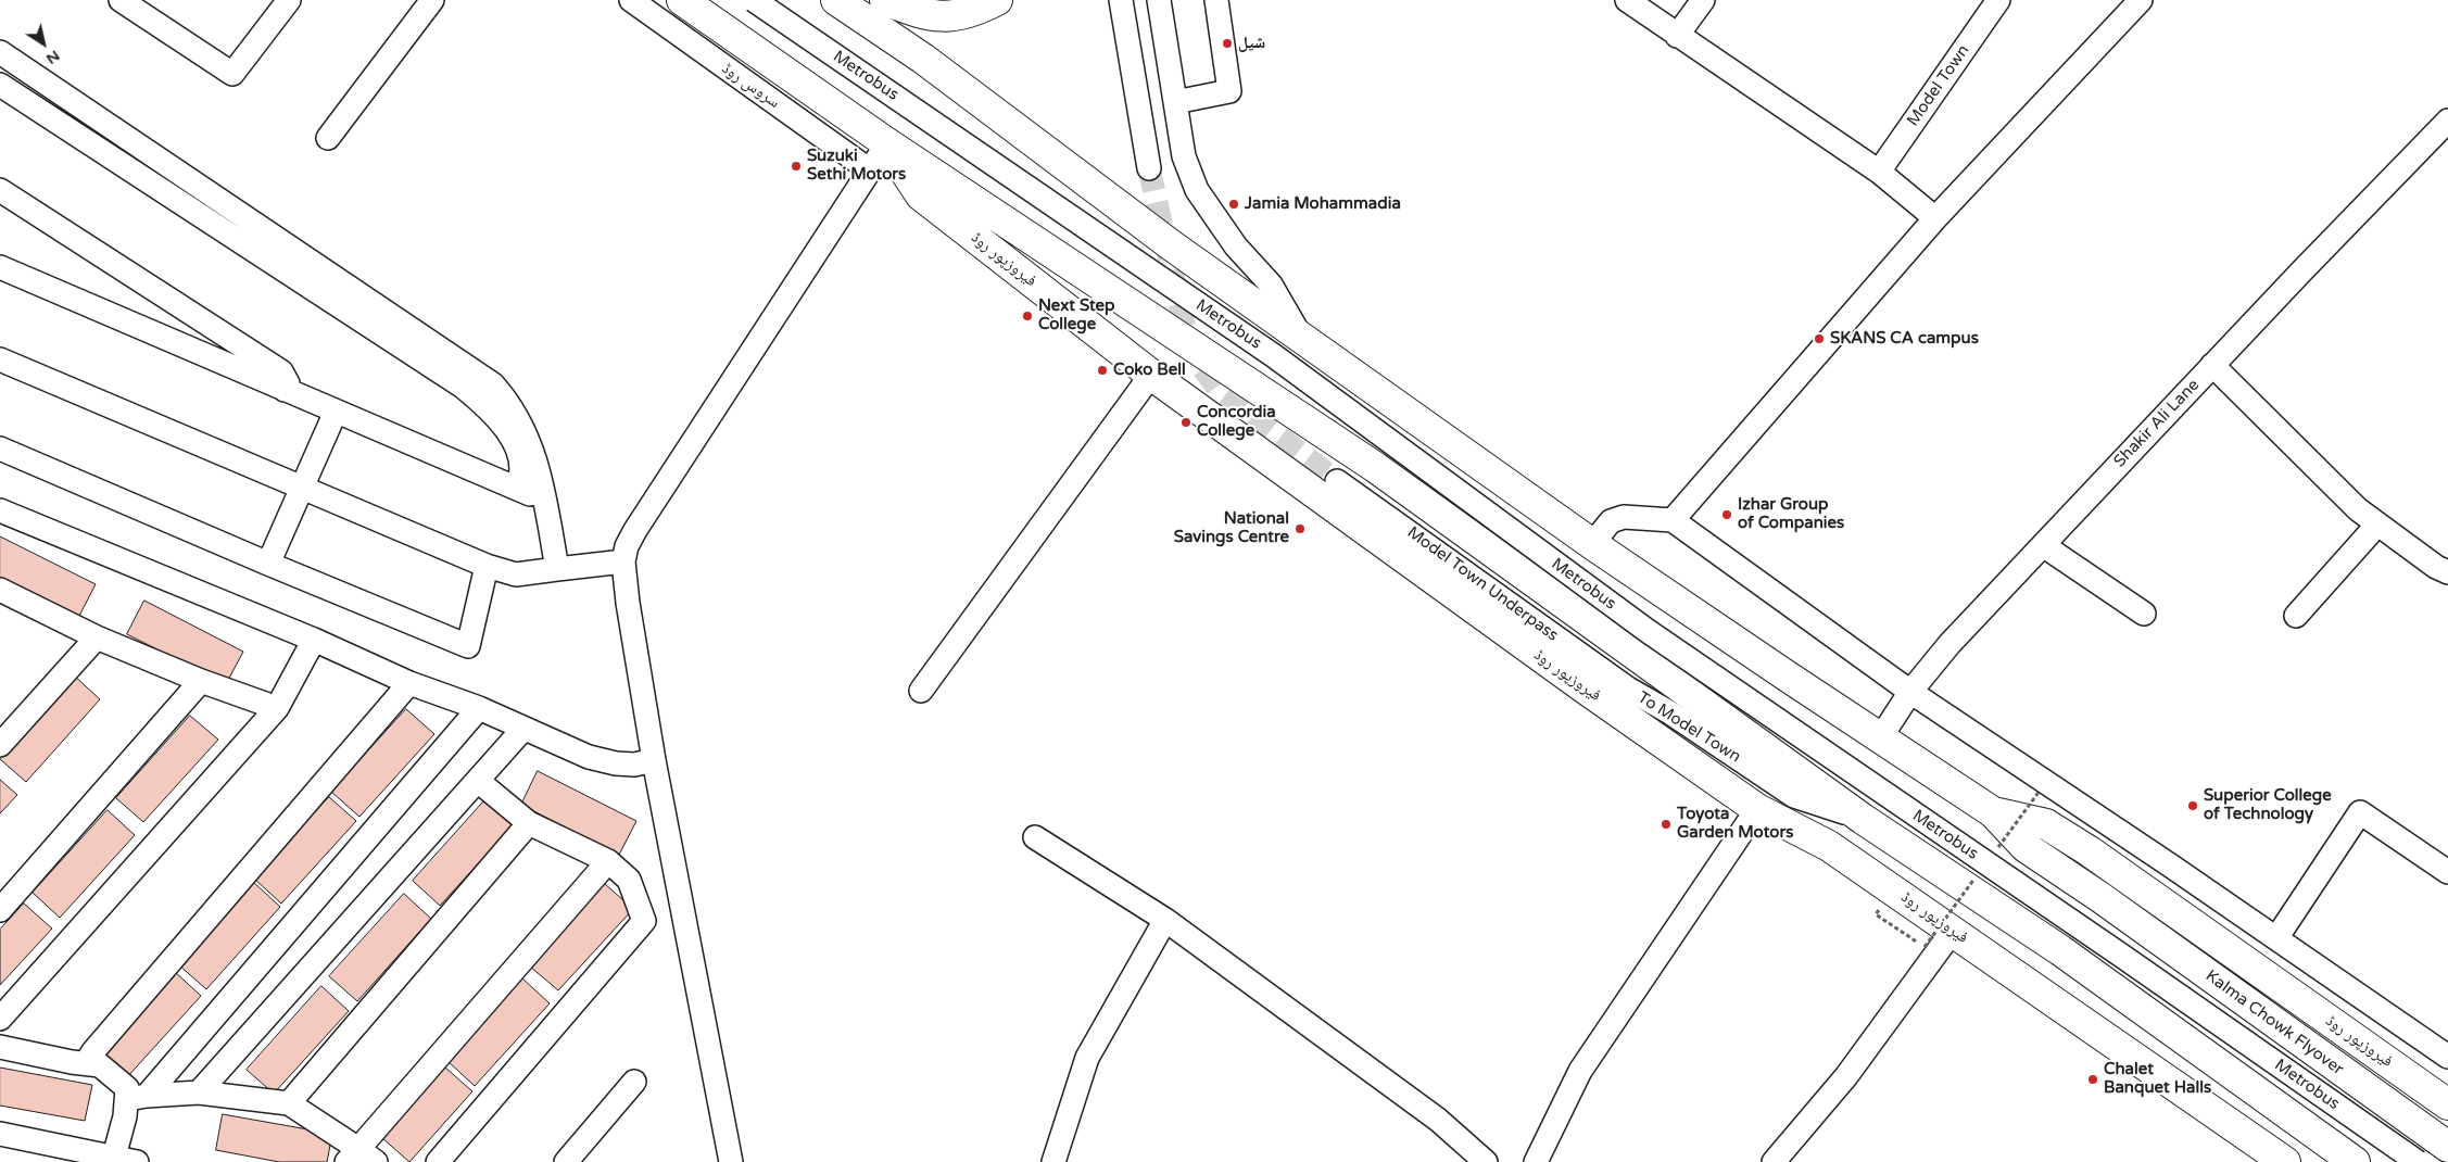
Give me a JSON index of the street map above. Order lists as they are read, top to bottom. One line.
{"streets":{"main road":["فیروزپور روڈ","Kalma Chowk Flyover"],"street":["Metrobus","سروس روڈ","Model Town","Shakir Ali Lane","Model Town Underpass","To Model Town"]},"crossings":[["فیروزپور روڈ","Shakir Ali Lane"],["فیروزپور روڈ","To Model Town"],["فیروزپور روڈ","Kalma Chowk Flyover"],["Model Town Underpass","To Model Town"]],"places":["شیل","Suzuki Sethi Motors","Jamia Mohammadia","Next Step College","SKANS CA campus","Coko Bell","Concordia College","Izhar Group of Companies","National Savings Centre","Superior College of Technology","Toyota Garden Motors","Chalet Banquet Halls"],"north":"bottom right"}
